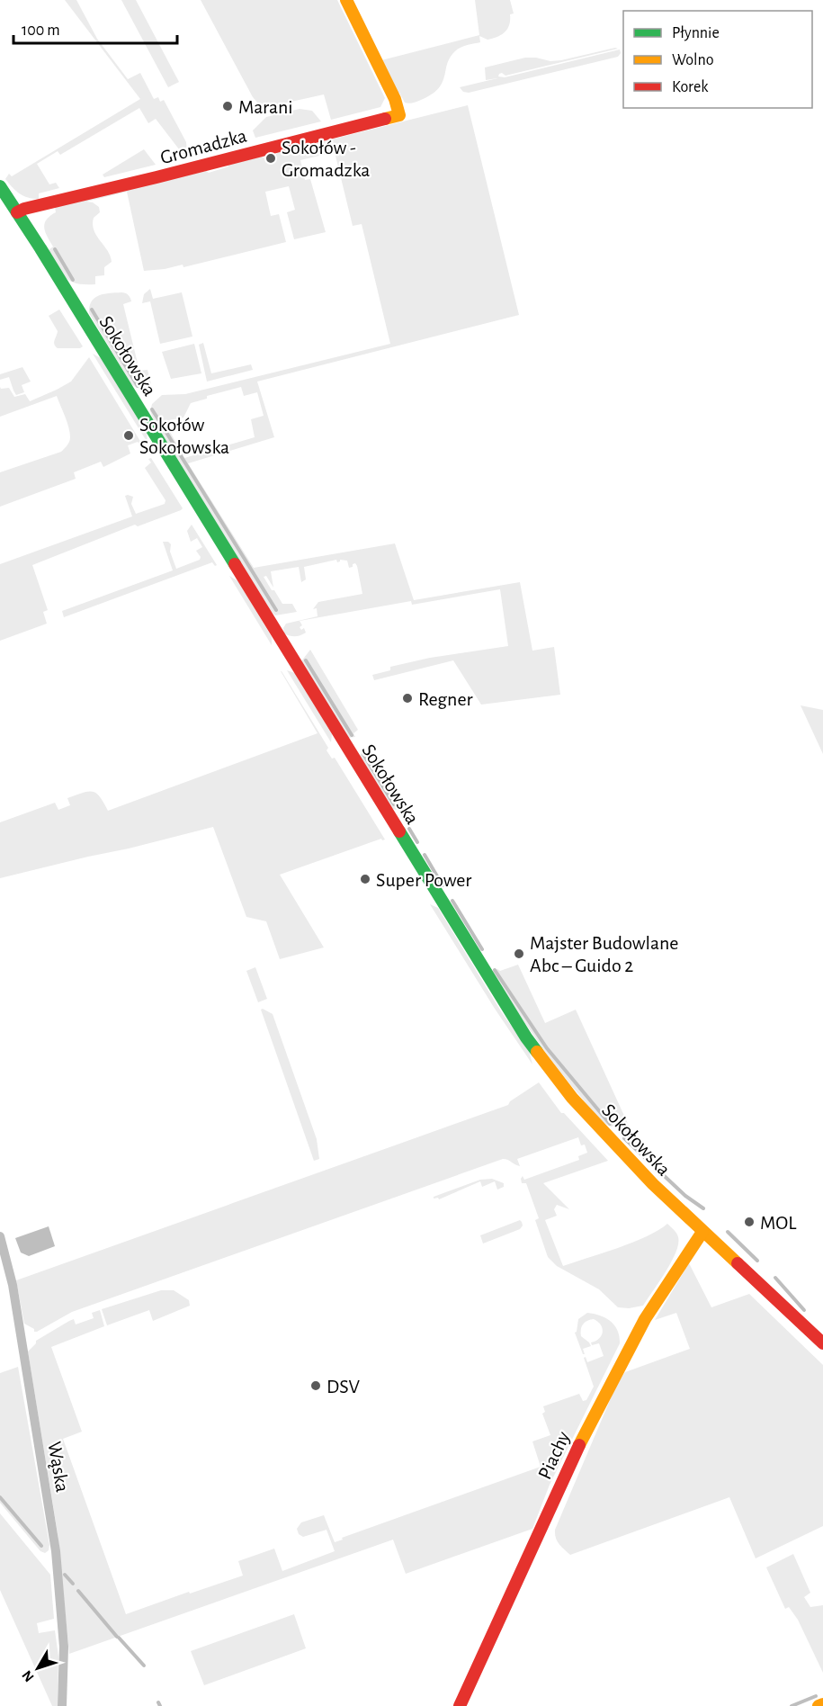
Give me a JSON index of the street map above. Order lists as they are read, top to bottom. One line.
{"streets":{"street":["Gromadzka","Sokołowska","Piachy","Wąska"]},"crossings":[["Gromadzka","Sokołowska"],["Sokołowska","Piachy"]],"places":["Marani","Sokołów - Gromadzka","Sokołów Sokołowska","Regner","Super Power","Majster Budowlane Abc – Guido 2","MOL","DSV"],"legend":["Płynnie","Wolno","Korek"],"scale_bar":"100 m","north":"bottom left"}
